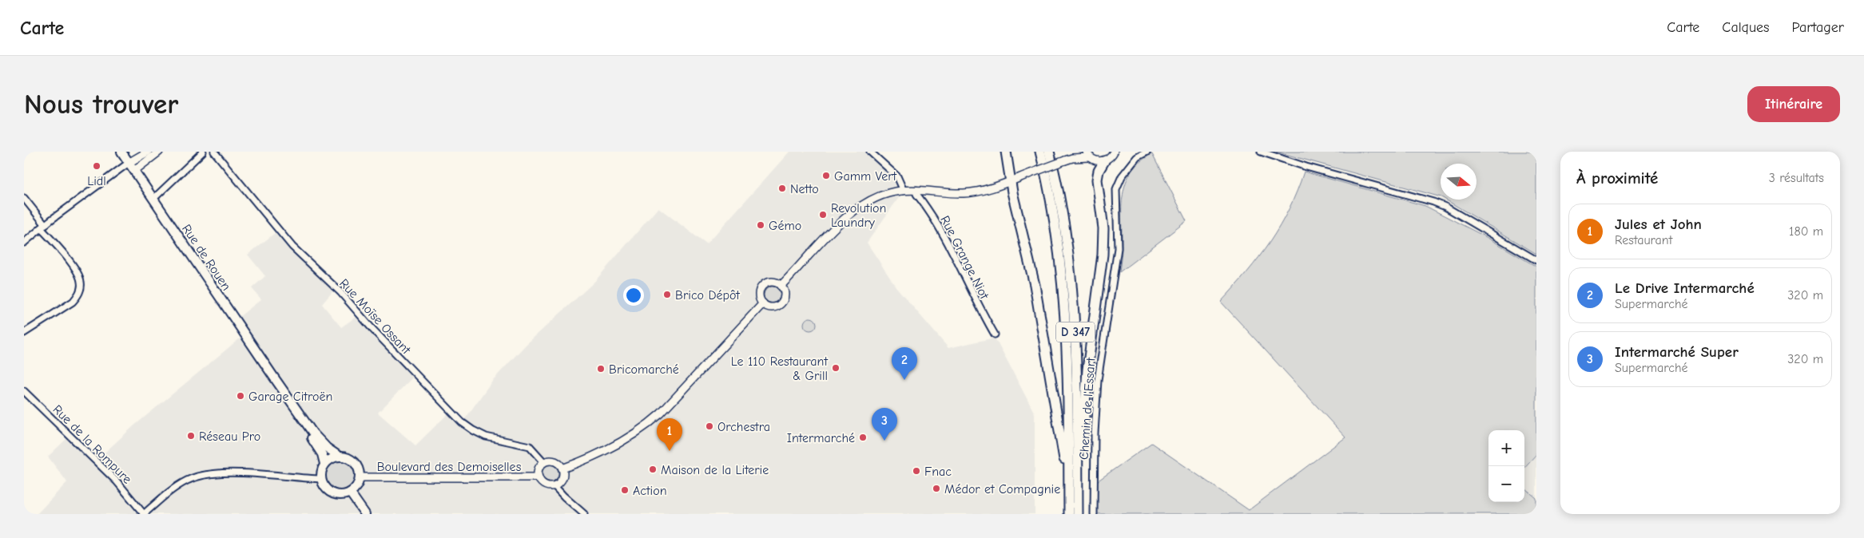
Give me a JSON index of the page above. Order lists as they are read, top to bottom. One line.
{"streets":{"highway":["D 347"],"main road":["Rue de Rouen"],"street":["Rue Grange Niot","Rue Moïse Ossant","Chemin de l'Essart","Rue de la Rompure","Boulevard des Demoiselles"]},"crossings":[["Rue de Rouen","Boulevard des Demoiselles"],["Rue Moïse Ossant","Boulevard des Demoiselles"]],"places":["Lidl","Gamm Vert","Netto","Revolution Laundry","Gémo","Brico Dépôt","Le 110 Restaurant & Grill","Bricomarché","Garage Citroën","Orchestra","Réseau Pro","Intermarché","Maison de la Literie","Fnac","Médor et Compagnie","Action"],"north":"right","page":{"header":"Carte","nav":["Carte","Calques","Partager"],"buttons":"Itinéraire","title":"Nous trouver","heading":["À proximité","3 résultats"],"list":[{"mark":"1","name":"Jules et John","note":"Restaurant","value":"180 m"},{"mark":"2","name":"Le Drive Intermarché","note":"Supermarché","value":"320 m"},{"mark":"3","name":"Intermarché Super","note":"Supermarché","value":"320 m"}],"pins":["2","3","1"],"map_buttons":["+","−"]}}
